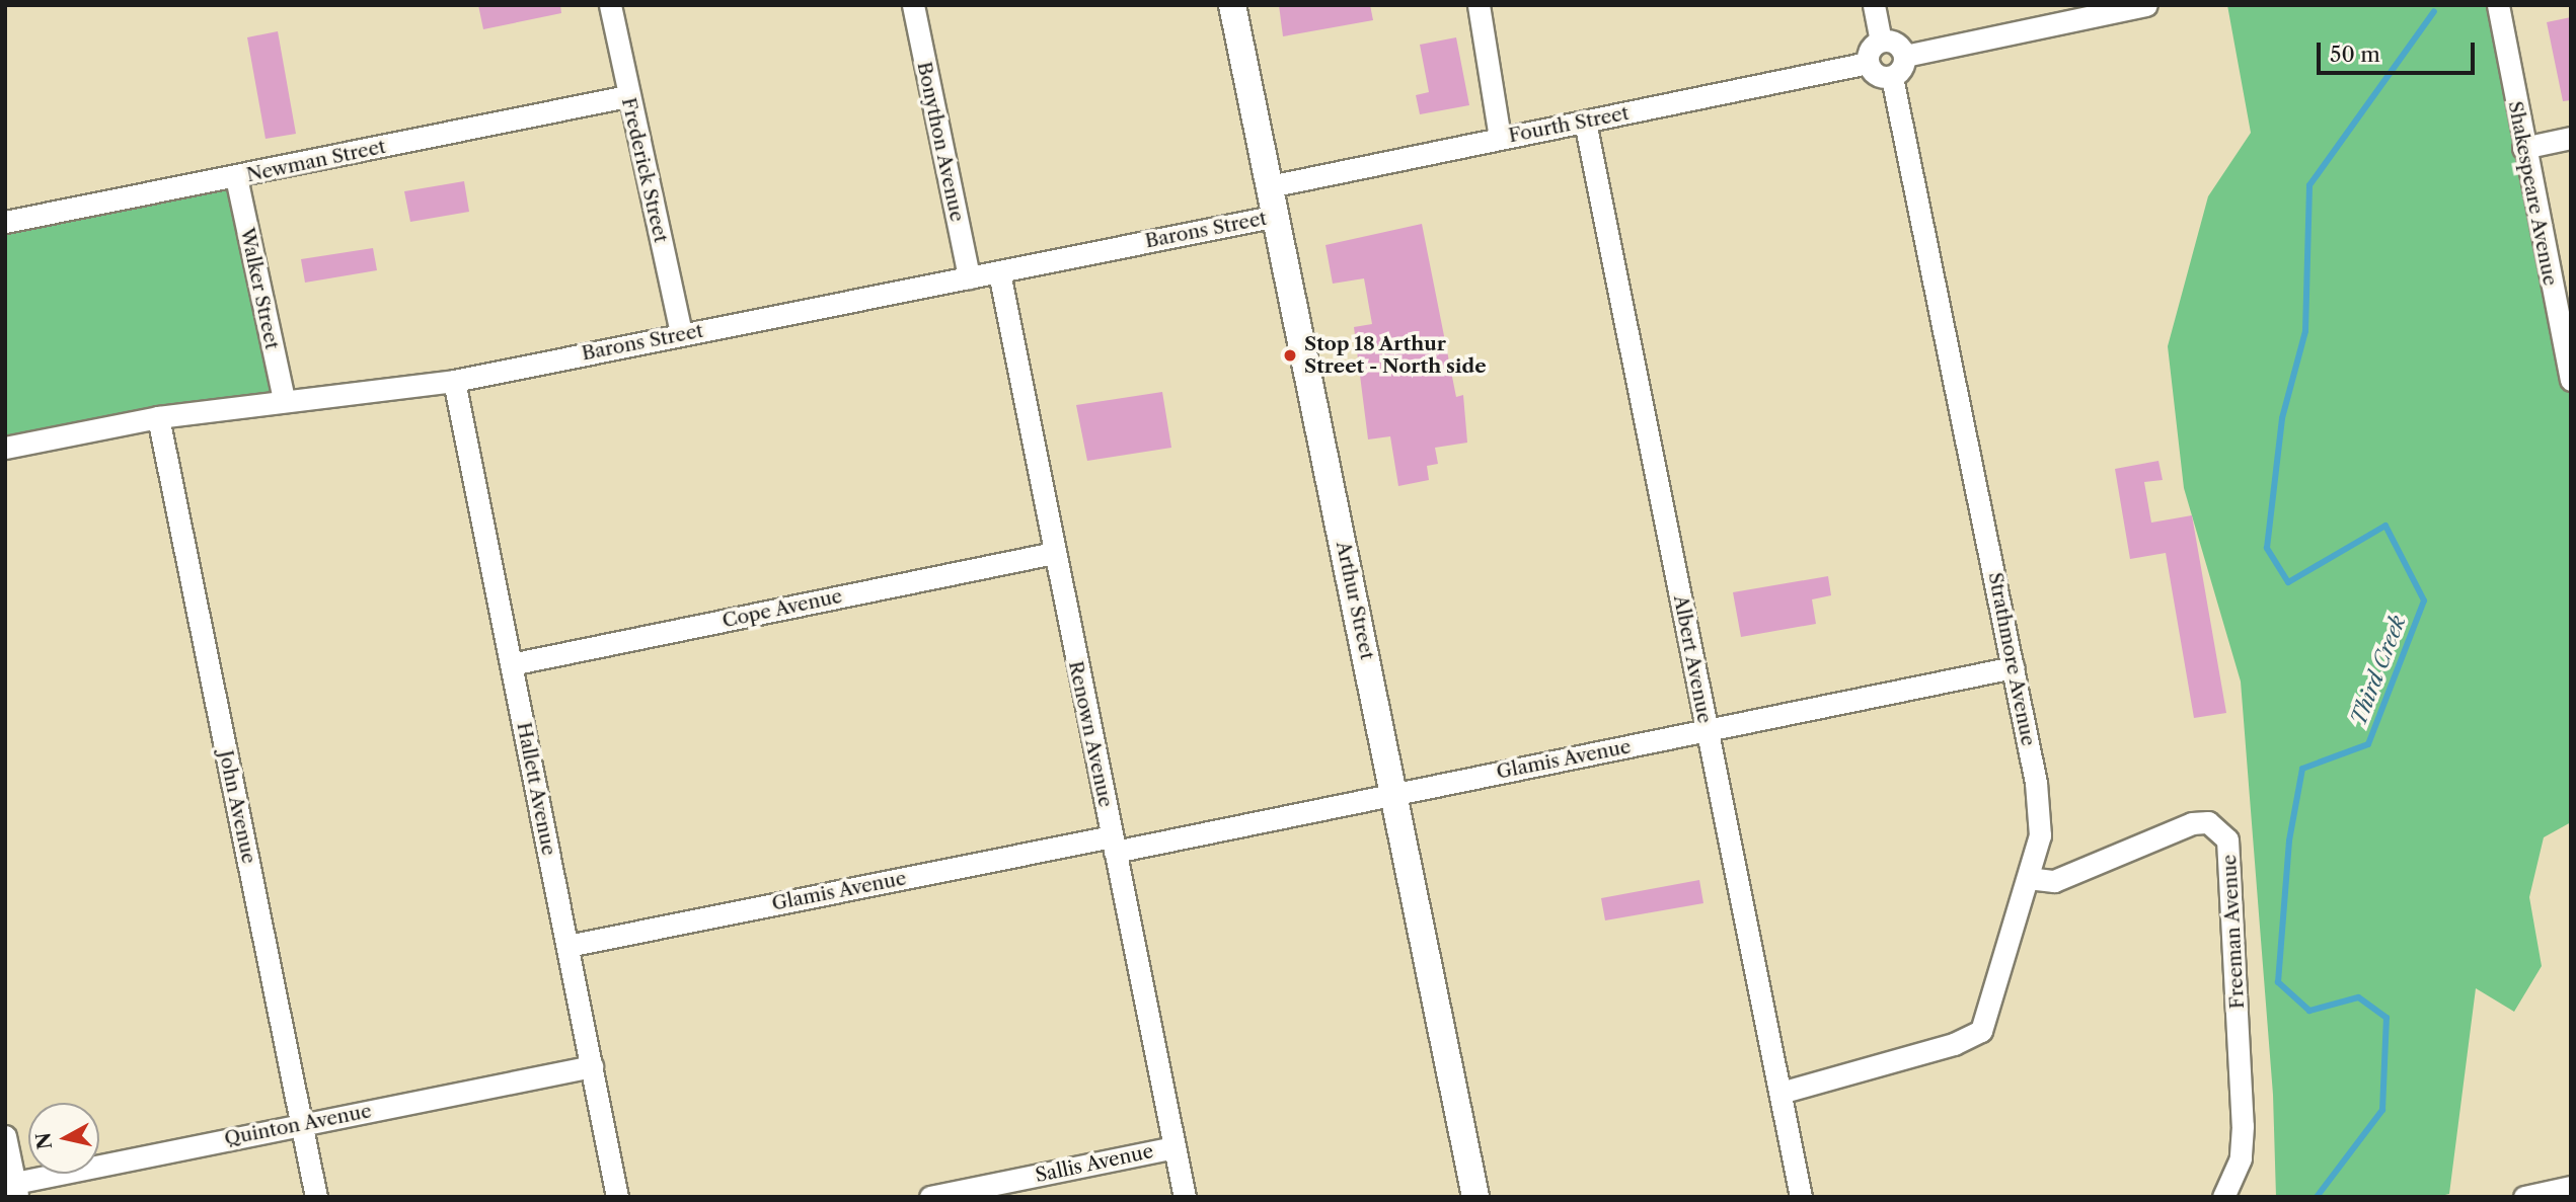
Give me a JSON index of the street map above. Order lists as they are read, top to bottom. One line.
{"streets":{"street":["Fourth Street","Bonython Avenue","Newman Street","Frederick Street","Shakespeare Avenue","Barons Street","Walker Street","Arthur Street","Cope Avenue","Albert Avenue","Strathmore Avenue","Renown Avenue","Glamis Avenue","Hallett Avenue","John Avenue","Freeman Avenue","Quinton Avenue","Sallis Avenue"]},"crossings":[["Fourth Street","Arthur Street"],["Fourth Street","Albert Avenue"],["Fourth Street","Strathmore Avenue"],["Bonython Avenue","Barons Street"],["Newman Street","Frederick Street"],["Newman Street","Walker Street"],["Frederick Street","Barons Street"],["Barons Street","Walker Street"],["Barons Street","Arthur Street"],["Barons Street","Renown Avenue"],["Barons Street","Hallett Avenue"],["Barons Street","John Avenue"],["Arthur Street","Glamis Avenue"],["Cope Avenue","Renown Avenue"],["Cope Avenue","Hallett Avenue"],["Albert Avenue","Strathmore Avenue"],["Albert Avenue","Glamis Avenue"],["Strathmore Avenue","Glamis Avenue"],["Strathmore Avenue","Freeman Avenue"],["Renown Avenue","Glamis Avenue"],["Renown Avenue","Sallis Avenue"],["Glamis Avenue","Hallett Avenue"],["Hallett Avenue","Quinton Avenue"],["John Avenue","Quinton Avenue"]],"water":["Third Creek"],"places":["Stop 18 Arthur Street - North side"],"scale_bar":"50 m","north":"left"}
